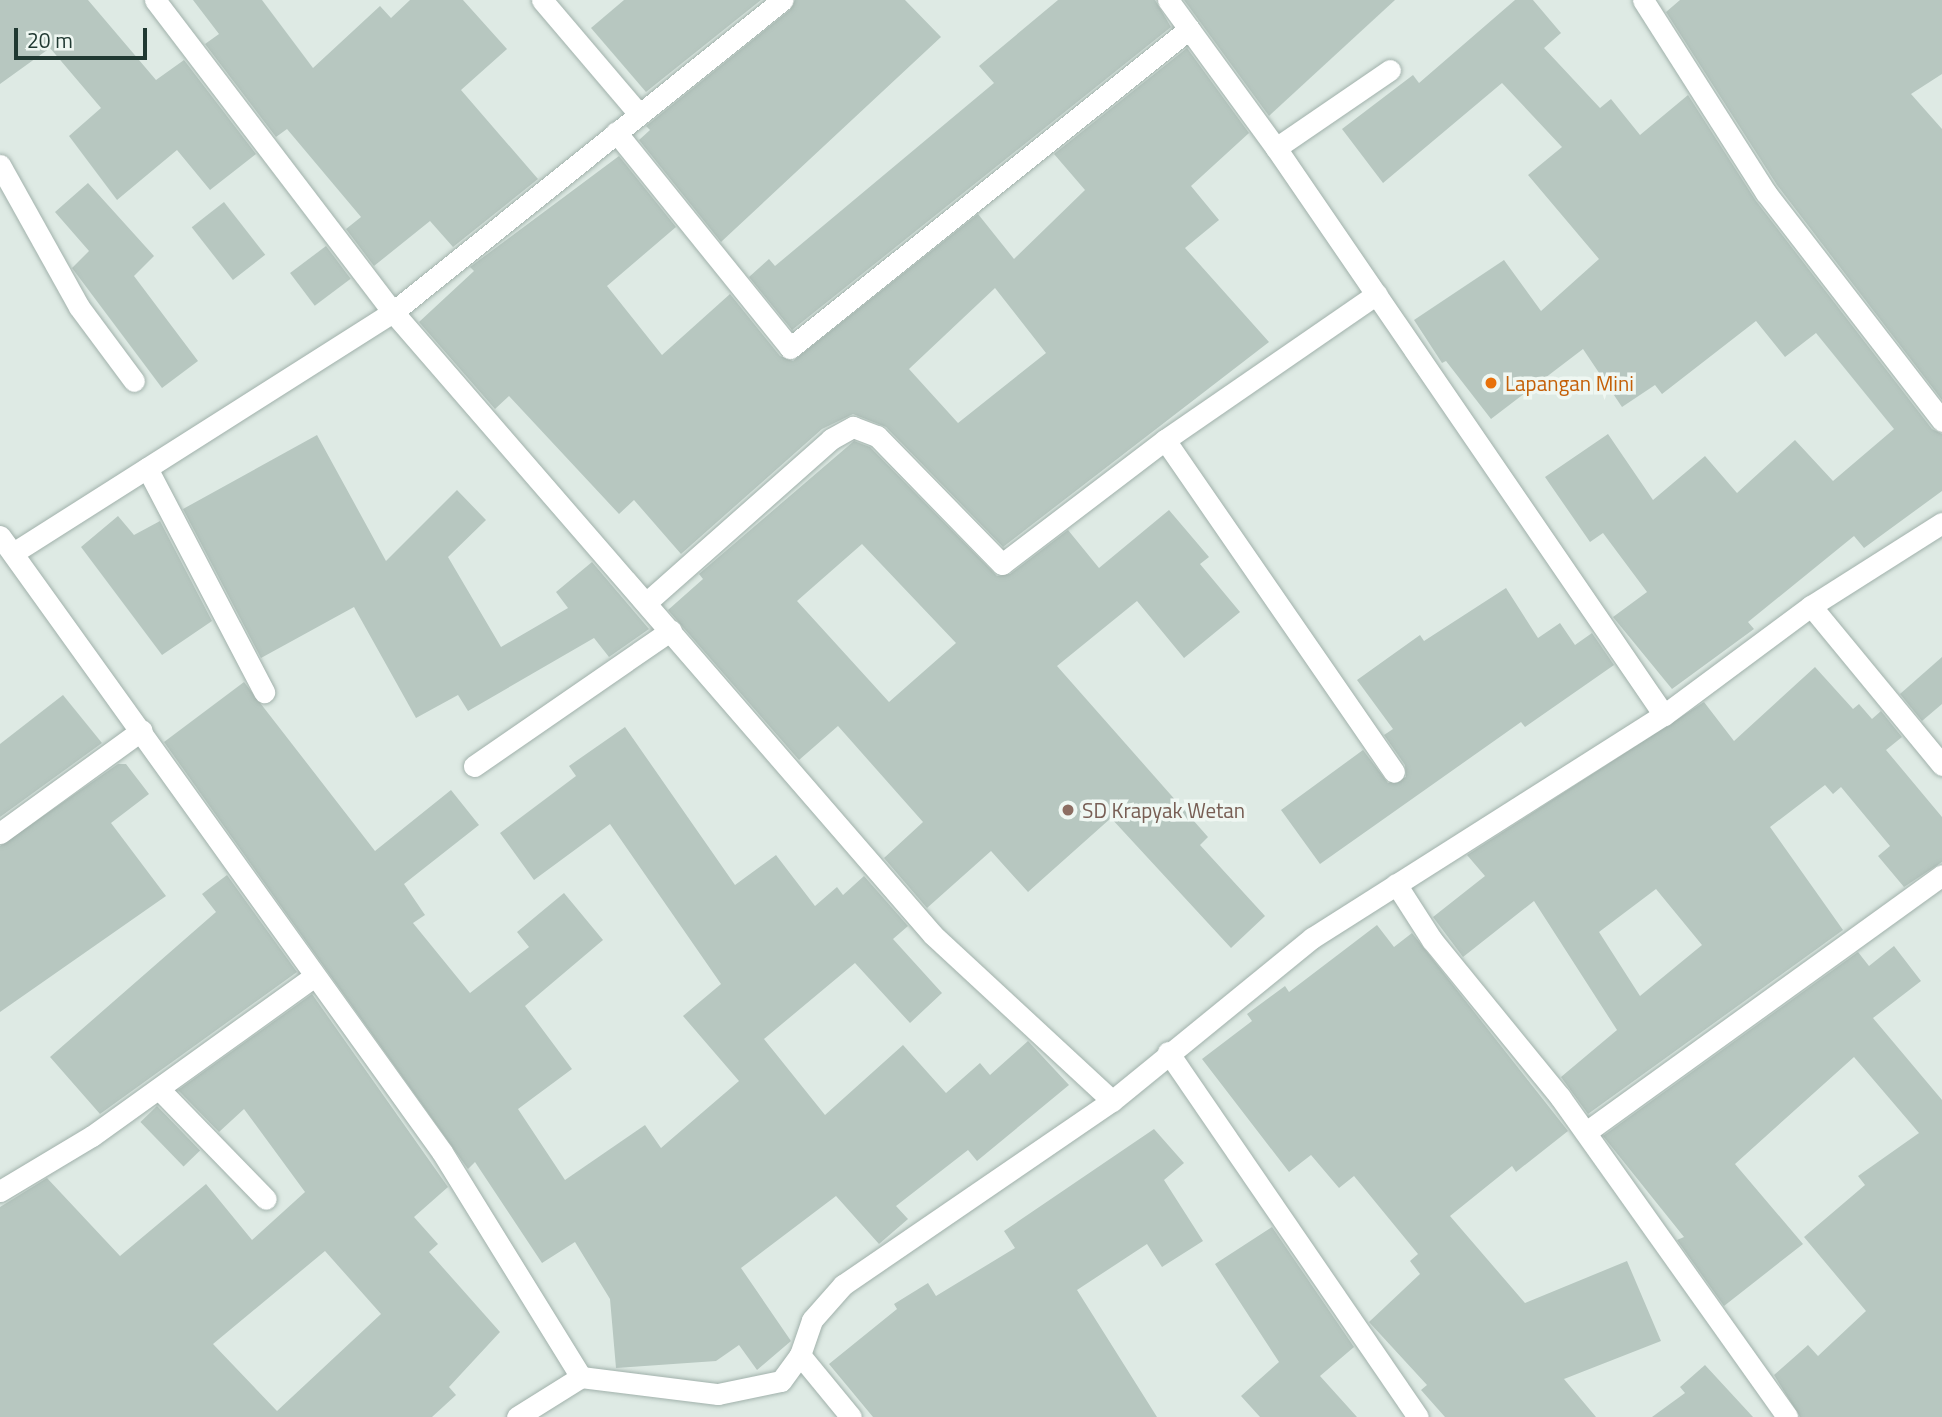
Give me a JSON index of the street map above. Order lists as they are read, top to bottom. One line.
{"places":["Lapangan Mini","SD Krapyak Wetan"],"scale_bar":"20 m"}
